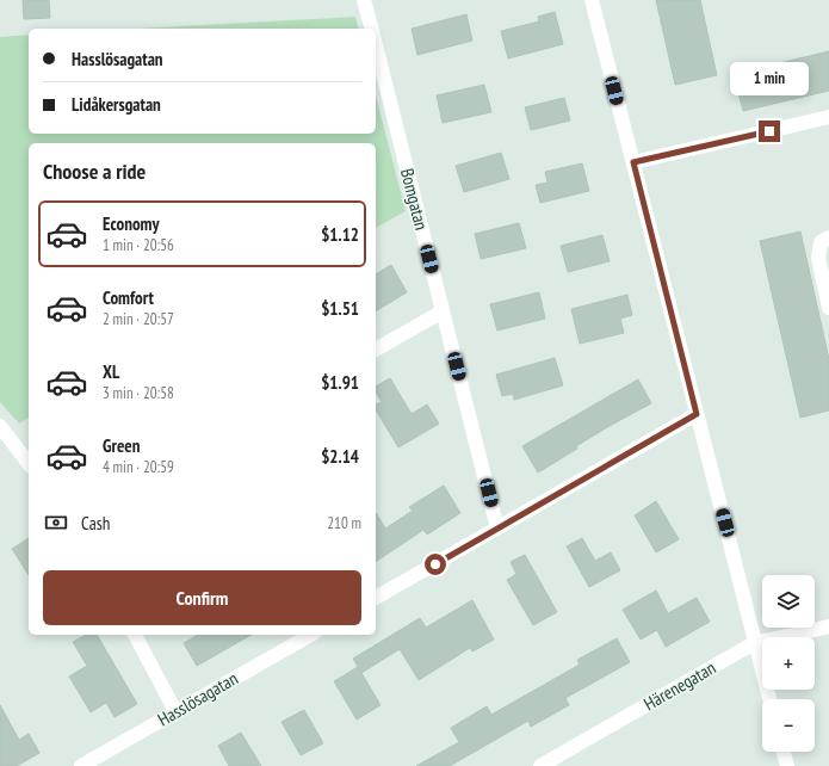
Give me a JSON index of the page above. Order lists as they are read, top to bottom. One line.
{"streets":{"street":["Bomgatan","Härenegatan","Hasslösagatan"]},"page":{"banner":["Hasslösagatan","Lidåkersgatan"],"bubble":"1 min","heading":"Choose a ride","list":[{"name":"Economy","note":"1 min · 20:56","value":"$1.12"},{"name":"Comfort","note":"2 min · 20:57","value":"$1.51"},{"name":"XL","note":"3 min · 20:58","value":"$1.91"},{"name":"Green","note":"4 min · 20:59","value":"$2.14"}],"pay":["Cash","210 m"],"buttons":"Confirm","map_buttons":["+","−"]}}
